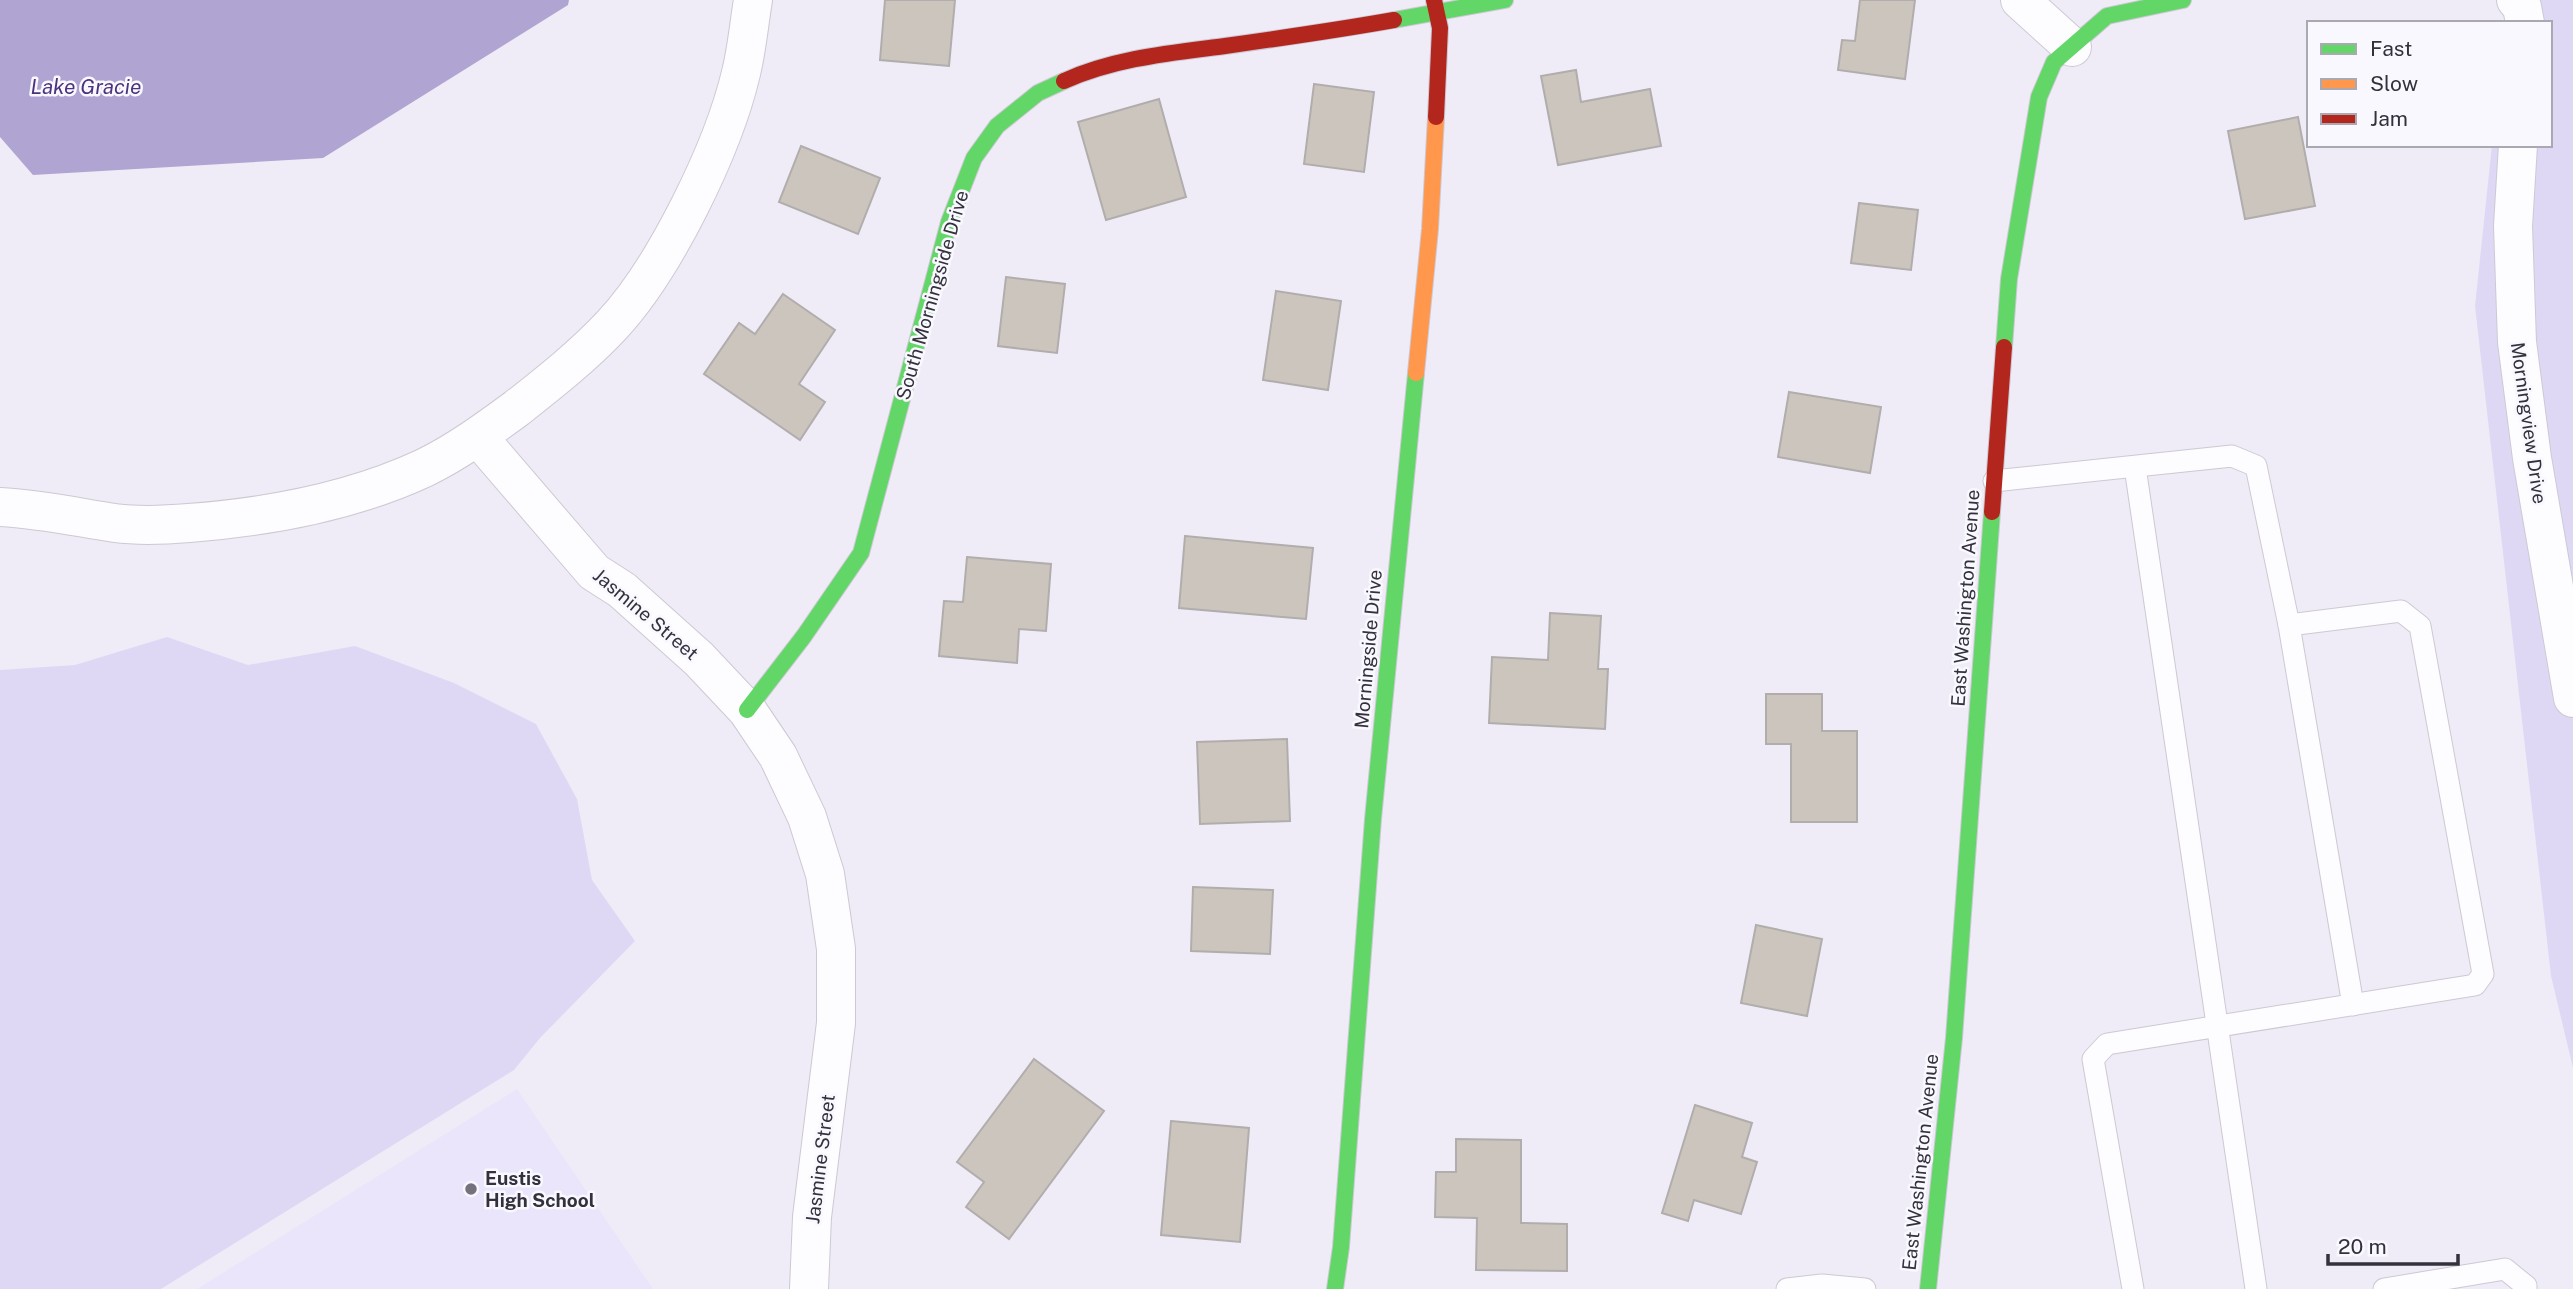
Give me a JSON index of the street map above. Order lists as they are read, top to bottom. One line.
{"streets":{"street":["South Morningside Drive","Morningview Drive","East Washington Avenue","Jasmine Street","Morningside Drive"]},"crossings":[["South Morningside Drive","Jasmine Street"],["South Morningside Drive","Morningside Drive"]],"water":["Lake Gracie"],"places":["Eustis High School"],"legend":["Fast","Slow","Jam"],"scale_bar":"20 m"}
